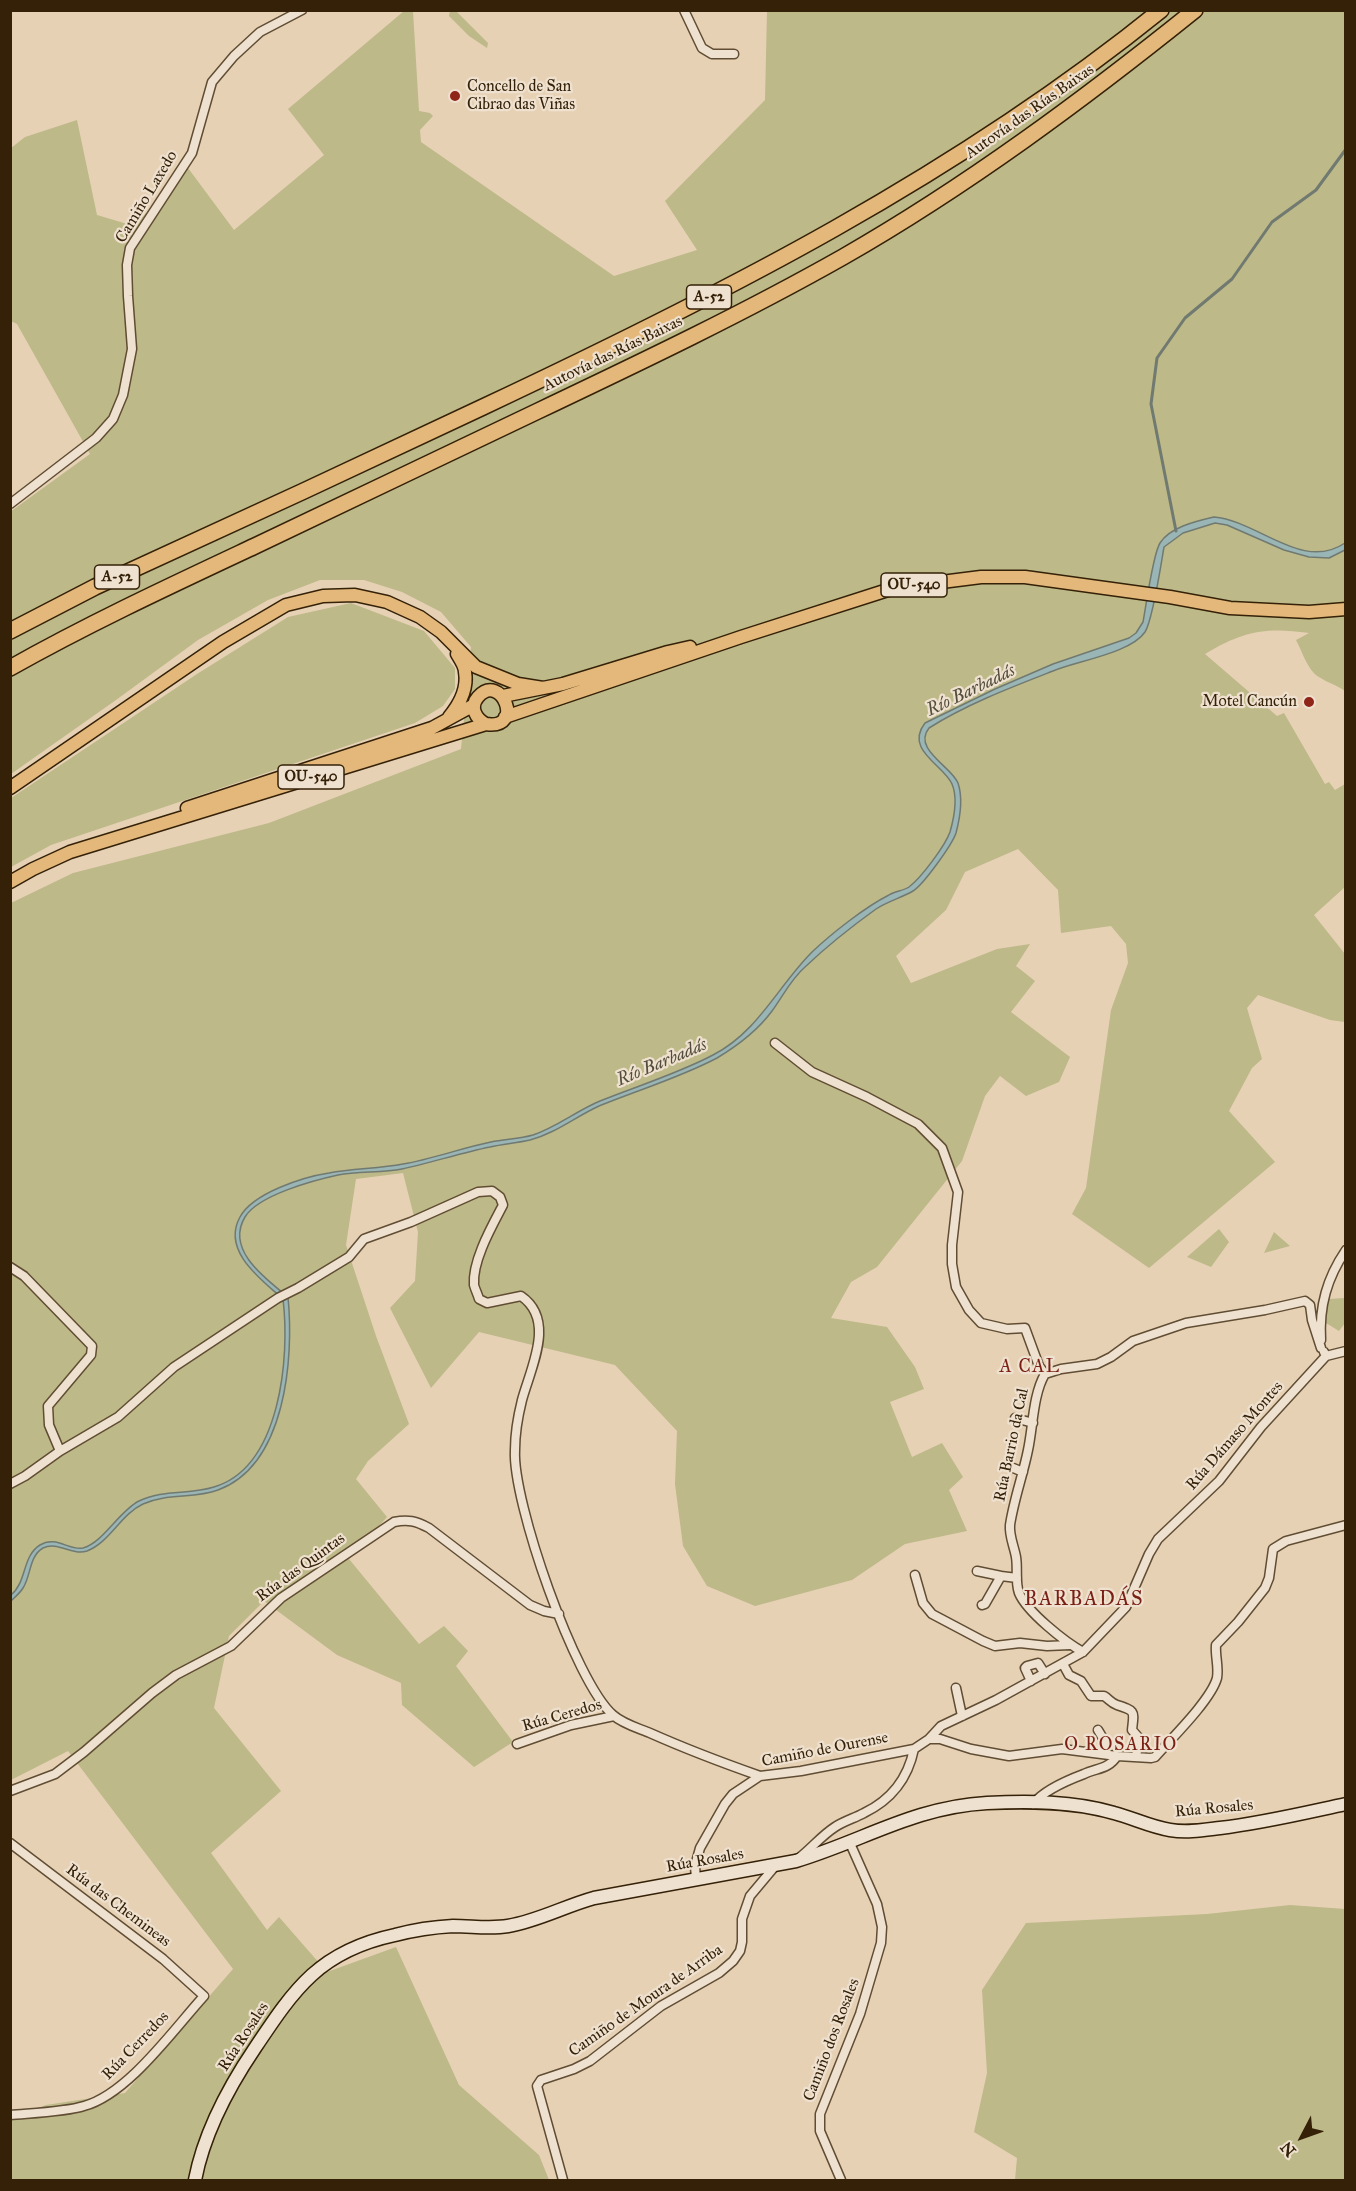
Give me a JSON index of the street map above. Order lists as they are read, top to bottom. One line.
{"streets":{"highway":["Autovía das Rías Baixas","A-52"],"main road":["OU-540"],"street":["Camiño Laxedo","Rúa Dámaso Montes","Rúa Barrio da Cal","Rúa das Quintas","Rúa Ceredos","Camiño de Ourense","Rúa Rosales","Rúa das Chemineas","Camiño de Moura de Arriba","Camiño dos Rosales","Rúa Cerredos"]},"crossings":[["Rúa Dámaso Montes","Rúa Barrio da Cal"],["Rúa Dámaso Montes","Camiño de Ourense"],["Camiño de Ourense","Rúa Rosales"],["Rúa Rosales","Camiño de Moura de Arriba"],["Rúa Rosales","Camiño dos Rosales"],["Rúa das Chemineas","Rúa Cerredos"]],"districts":["A CAL","BARBADÁS","O ROSARIO"],"water":["Río Barbadás"],"places":["Concello de San Cibrao das Viñas","Motel Cancún"],"north":"bottom left"}
